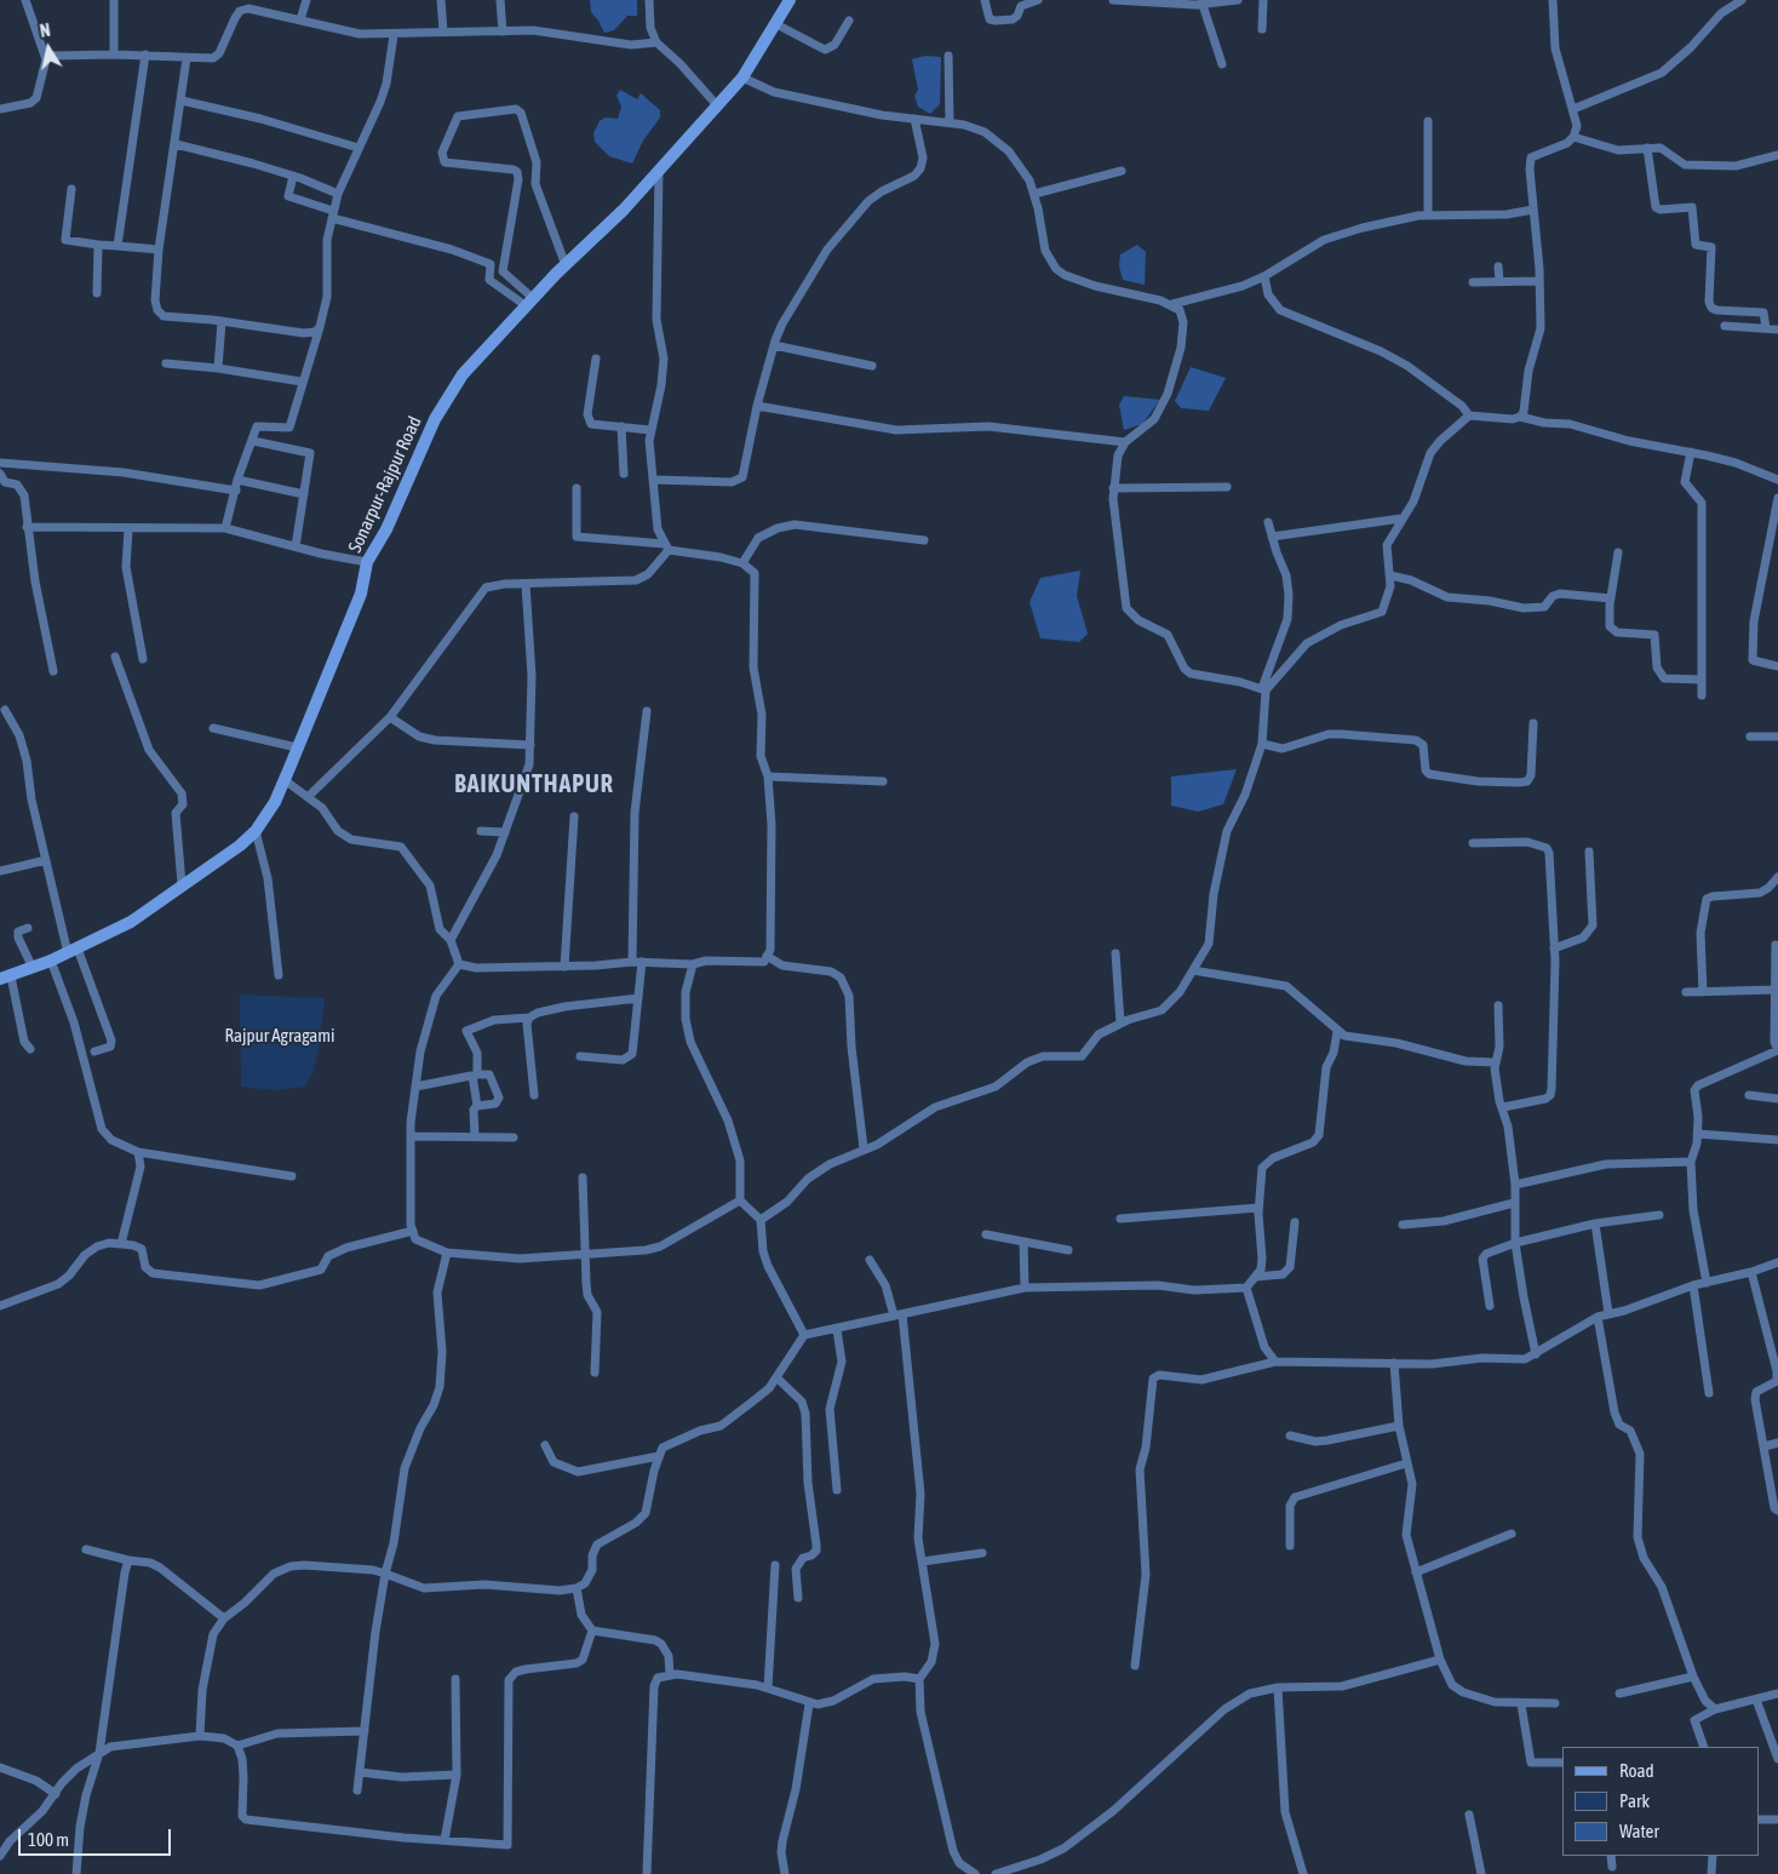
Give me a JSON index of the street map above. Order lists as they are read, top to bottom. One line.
{"streets":{"main road":["Sonarpur-Rajpur Road"]},"districts":["BAIKUNTHAPUR"],"parks":["Rajpur Agragami"],"legend":["Road","Park","Water"],"scale_bar":"100 m","north":"top"}
